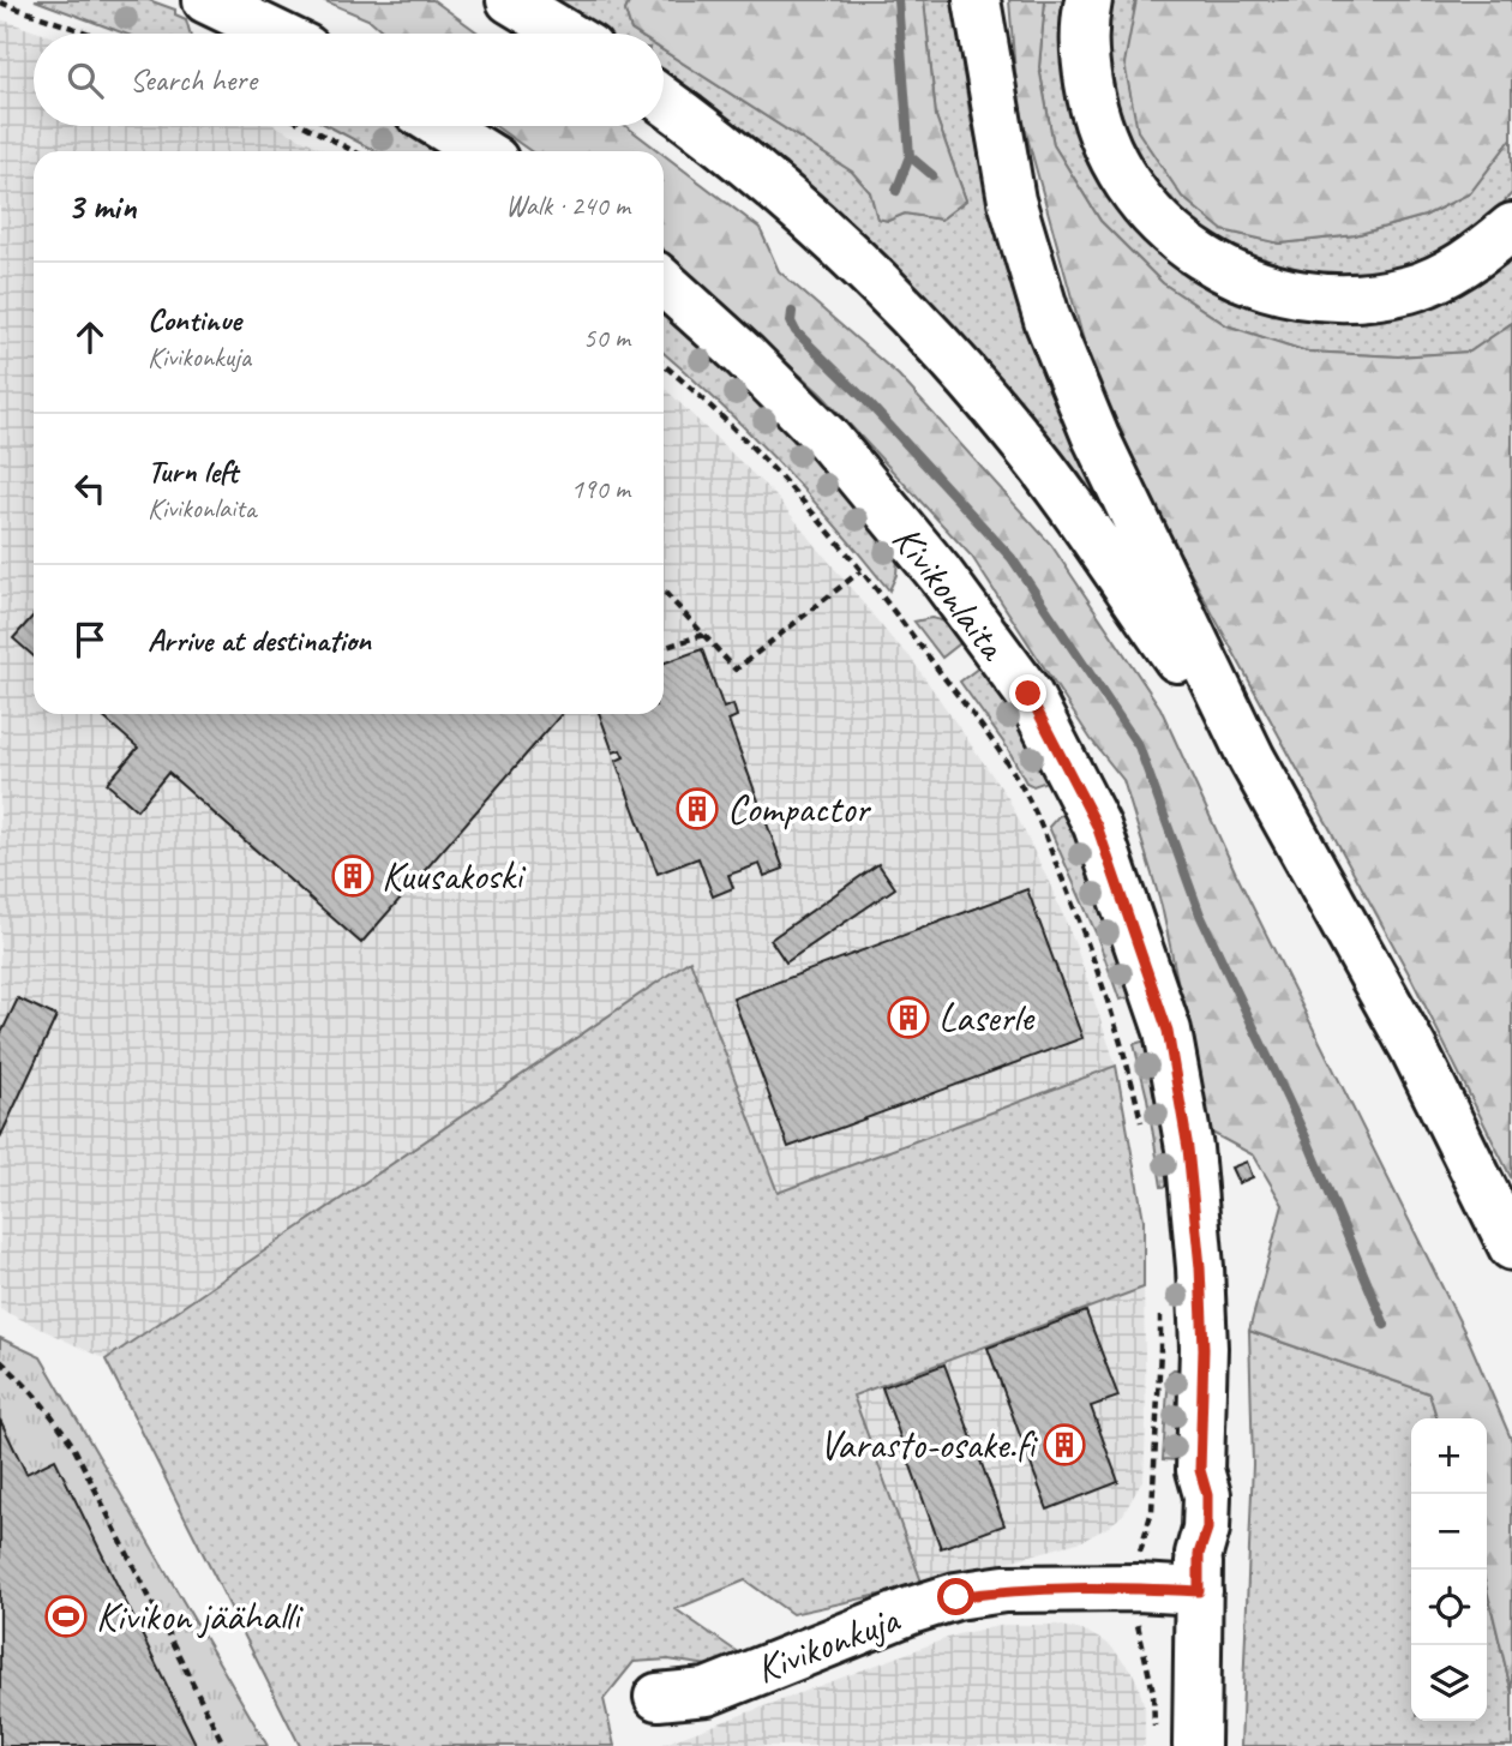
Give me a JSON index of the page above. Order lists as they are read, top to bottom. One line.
{"streets":{"main road":["Kivikonlaita","Kivikonkuja"]},"crossings":[["Kivikonlaita","Kivikonkuja"]],"places":{"building":["Compactor","Kuusakoski","Laserle","Varasto-osake.fi"],"sports":["Kivikon jäähalli"]},"page":{"search":"Search here","heading":["3 min","Walk · 240 m"],"list":[["Continue","Kivikonkuja","50 m"],["Turn left","Kivikonlaita","190 m"],"Arrive at destination"],"map_buttons":["+","−"]}}
